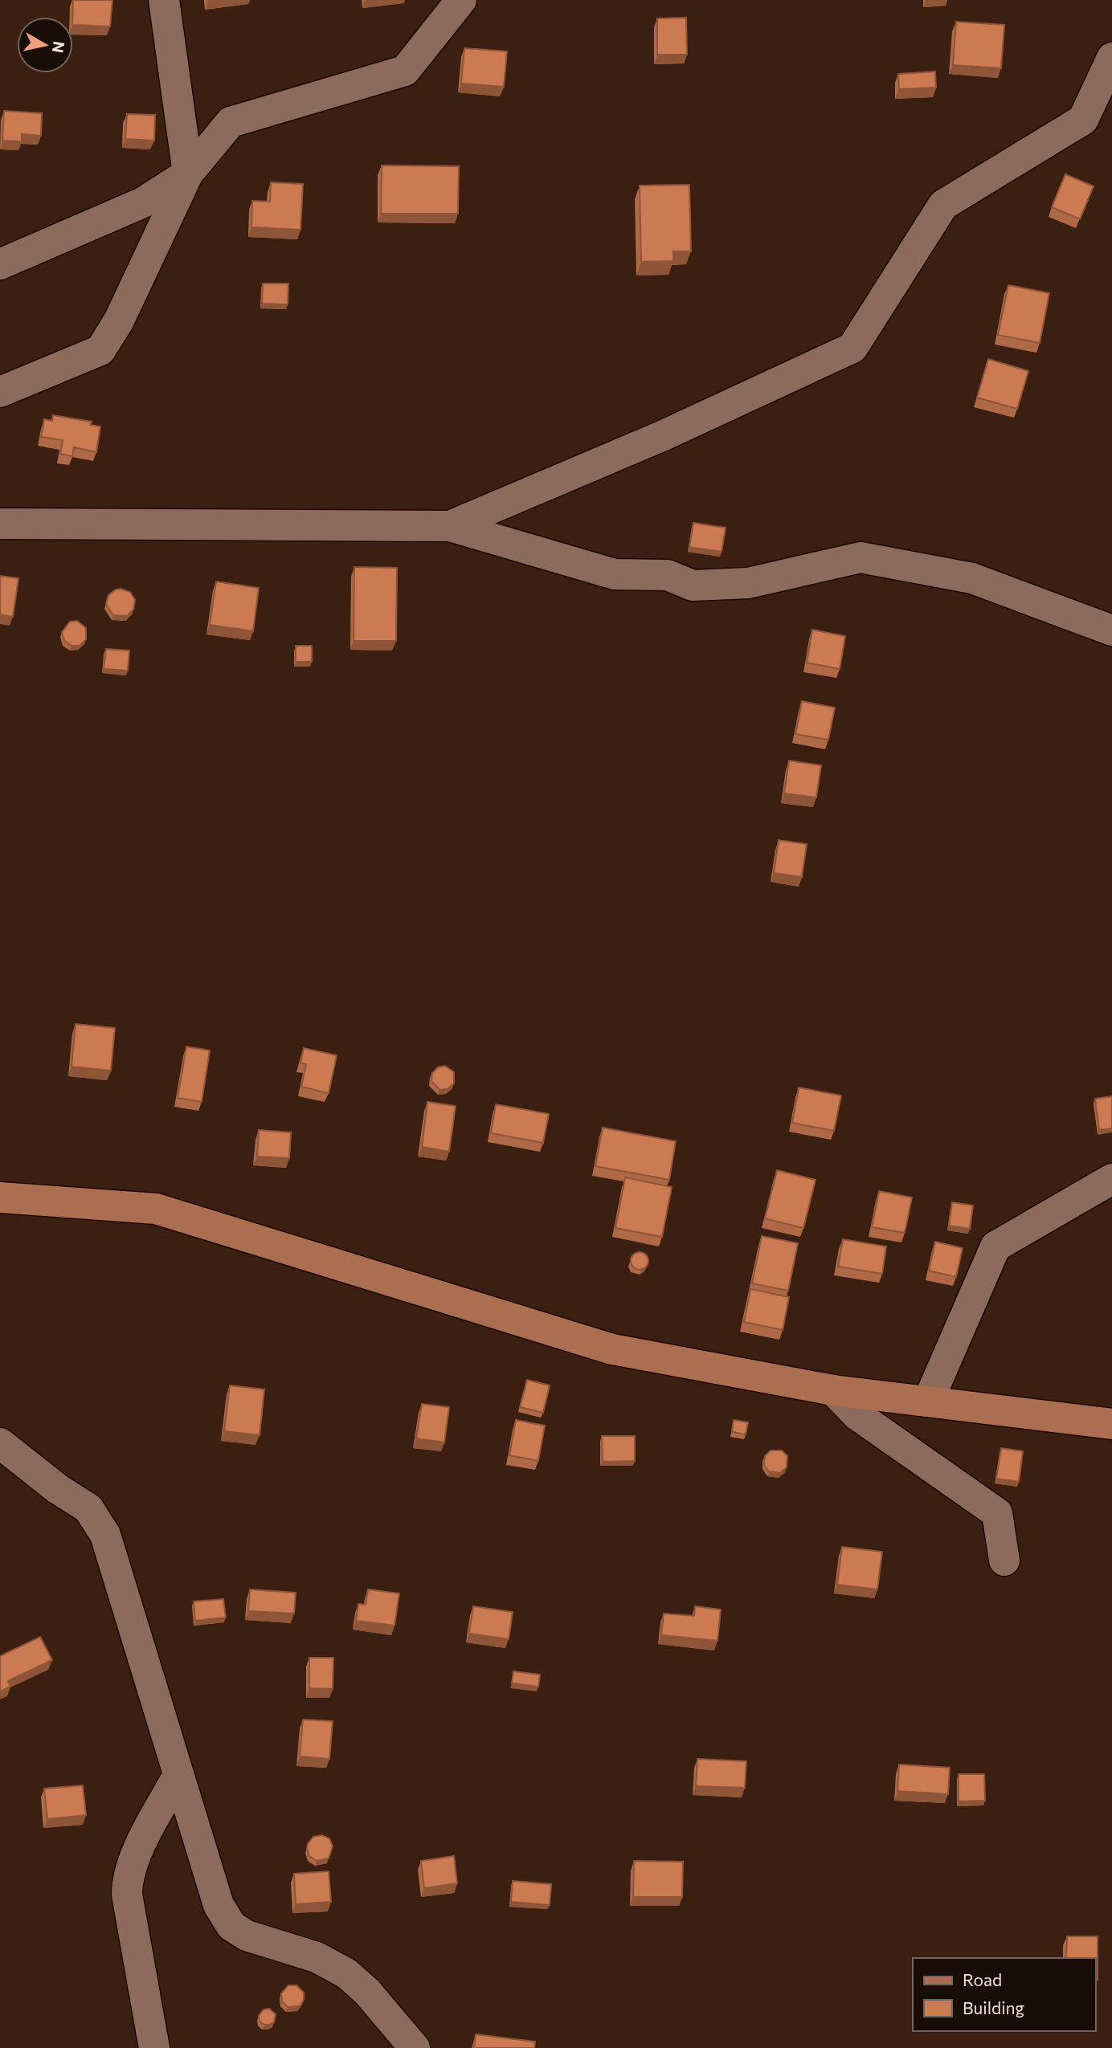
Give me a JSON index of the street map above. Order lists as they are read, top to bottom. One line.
{"legend":["Road","Building"],"north":"right"}
